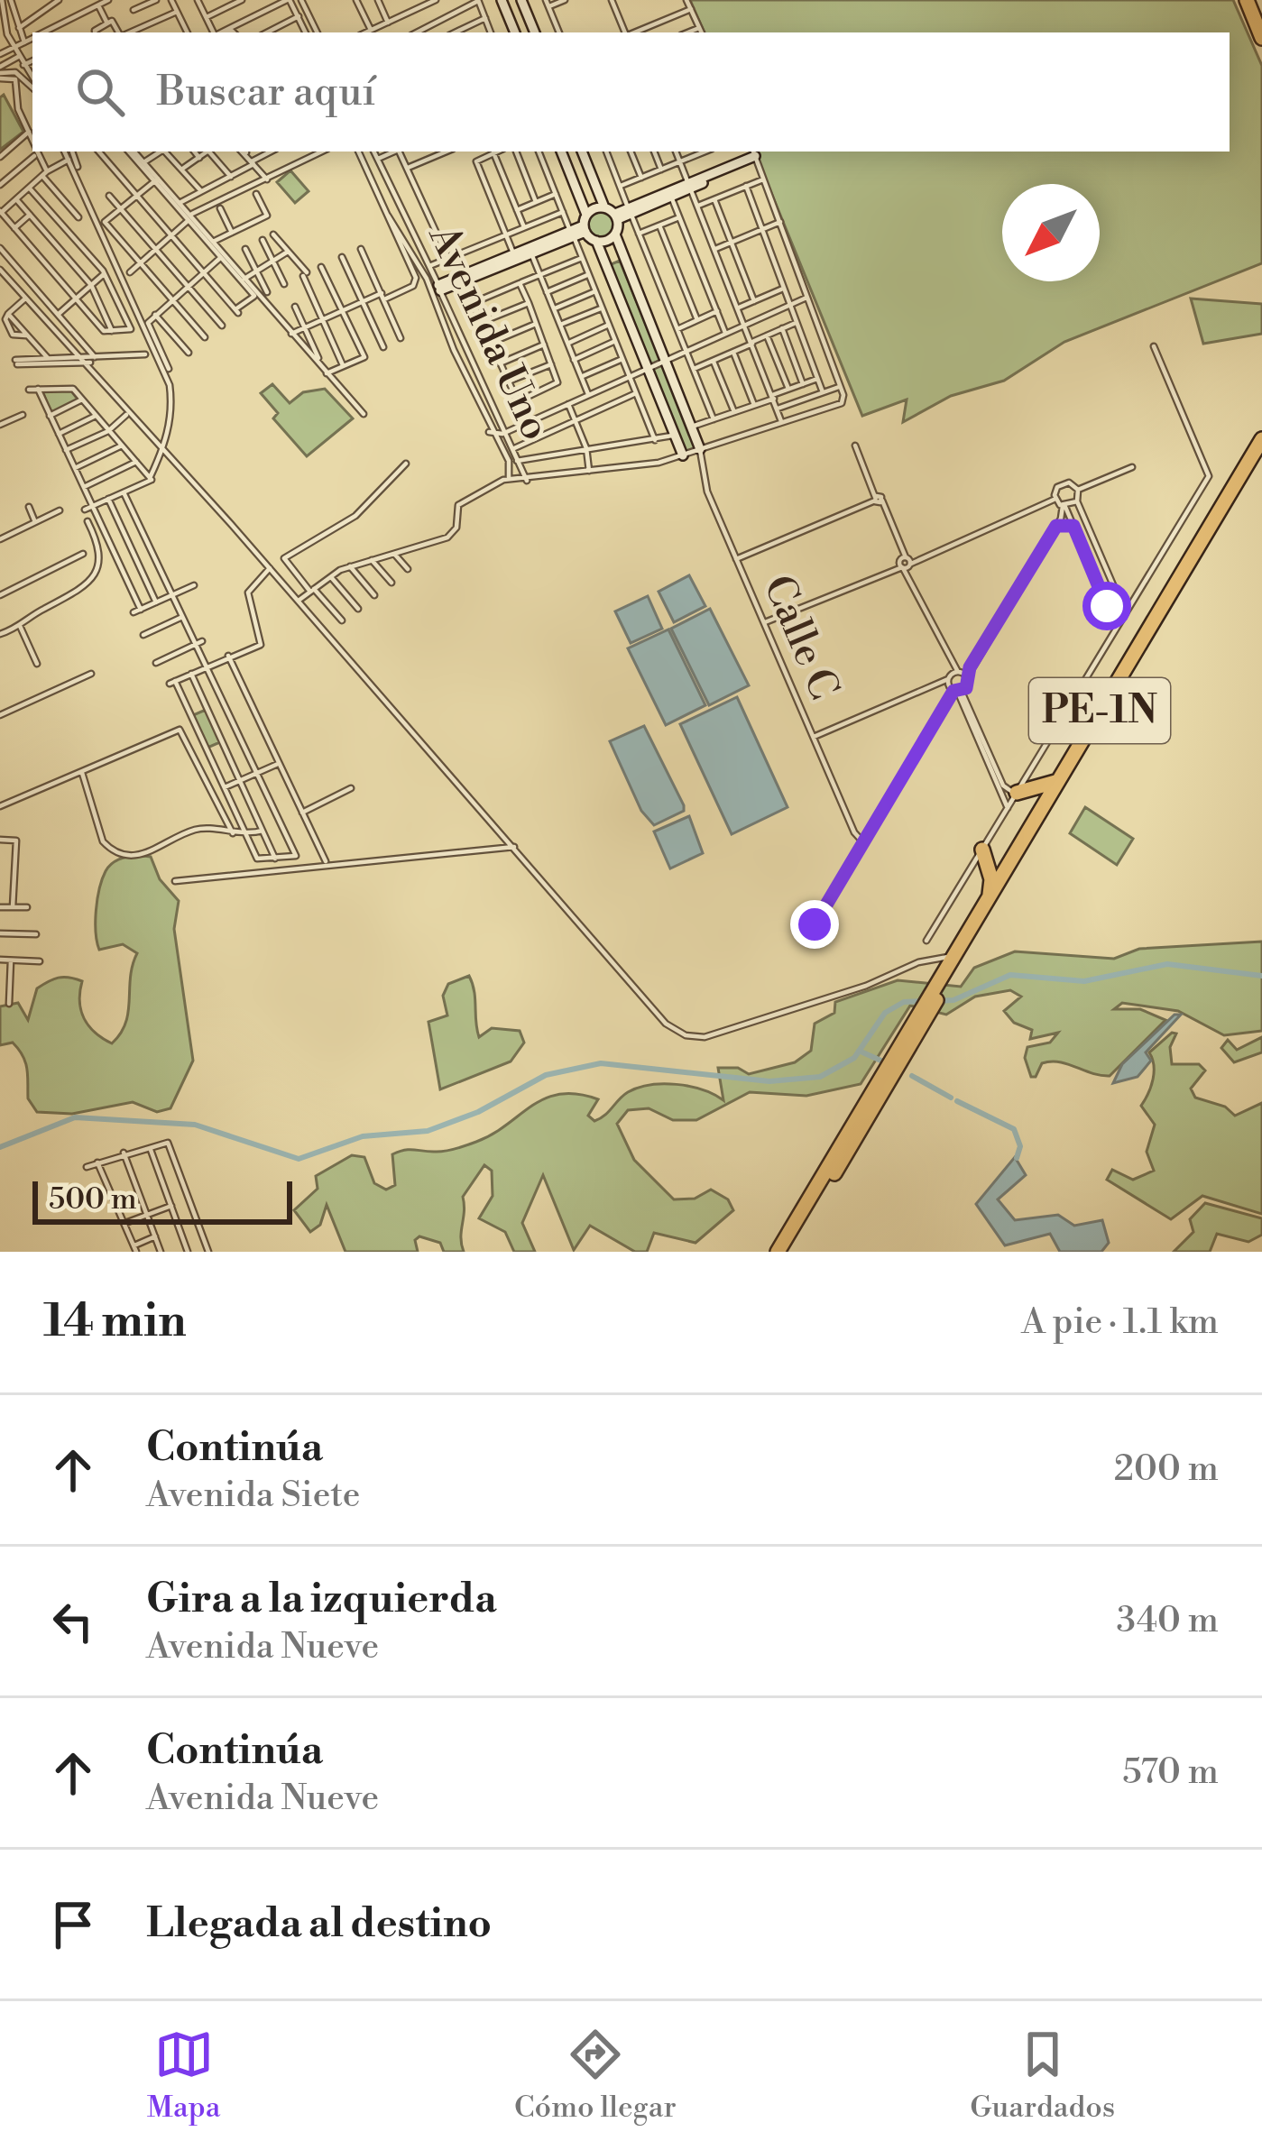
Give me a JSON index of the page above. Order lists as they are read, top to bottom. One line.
{"streets":{"highway":["PE-1N"],"street":["Avenida Uno","Calle C"]},"scale_bar":"500 m","north":"bottom left","page":{"search":"Buscar aquí","scale":"500 m","heading":["14 min","A pie · 1.1 km"],"list":[["Continúa","Avenida Siete","200 m"],["Gira a la izquierda","Avenida Nueve","340 m"],["Continúa","Avenida Nueve","570 m"],"Llegada al destino"],"nav":["Mapa","Cómo llegar","Guardados"]}}
